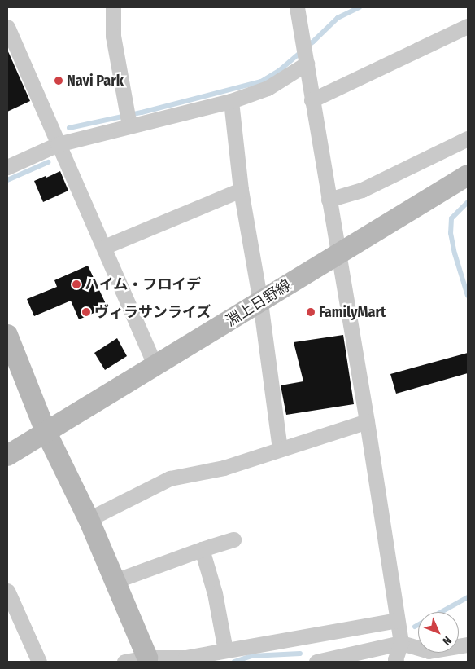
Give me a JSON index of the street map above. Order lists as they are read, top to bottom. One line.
{"streets":{"main road":["淵上日野線"]},"places":["Navi Park","ハイム・フロイデ","ヴィラサンライズ","FamilyMart"],"north":"bottom right"}
